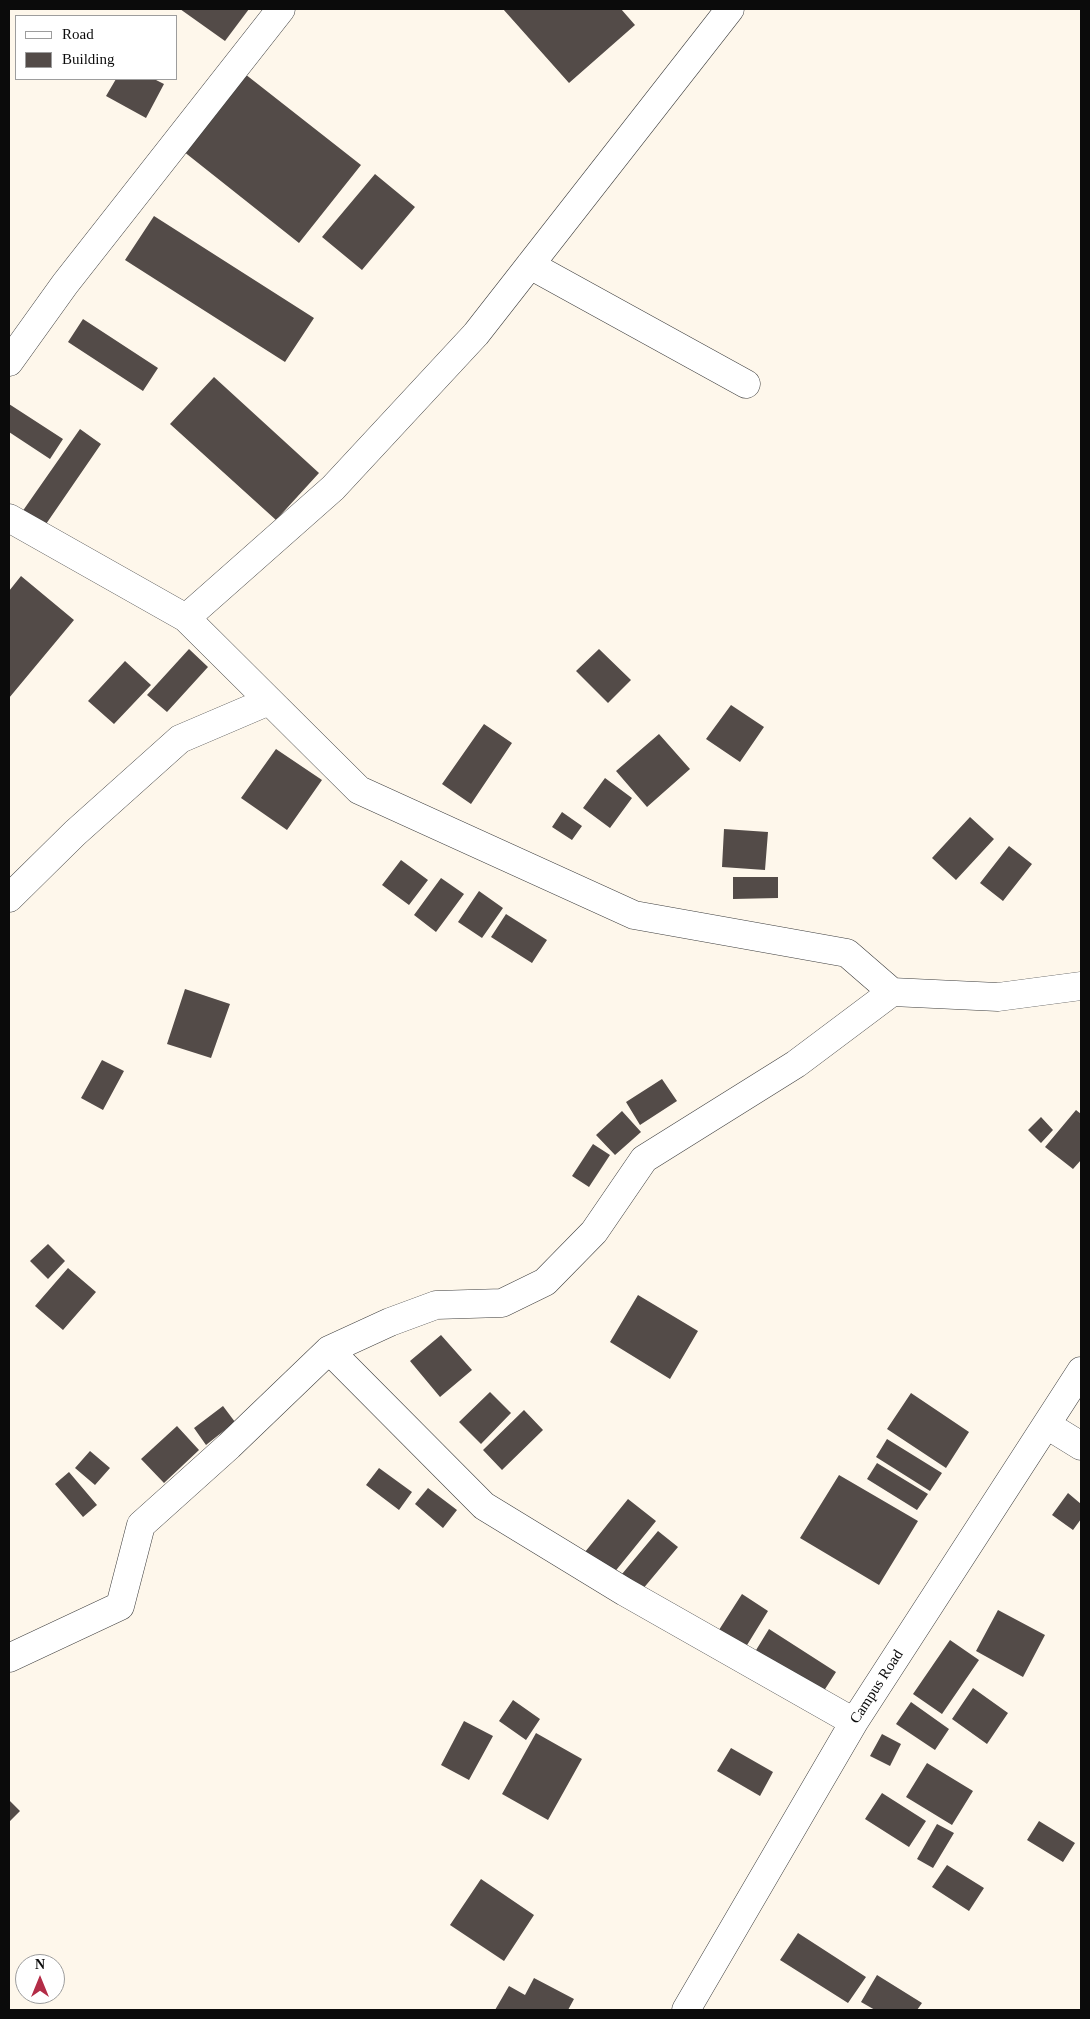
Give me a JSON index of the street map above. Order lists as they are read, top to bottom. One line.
{"streets":{"street":["Campus Road"]},"legend":["Road","Building"],"north":"top"}
